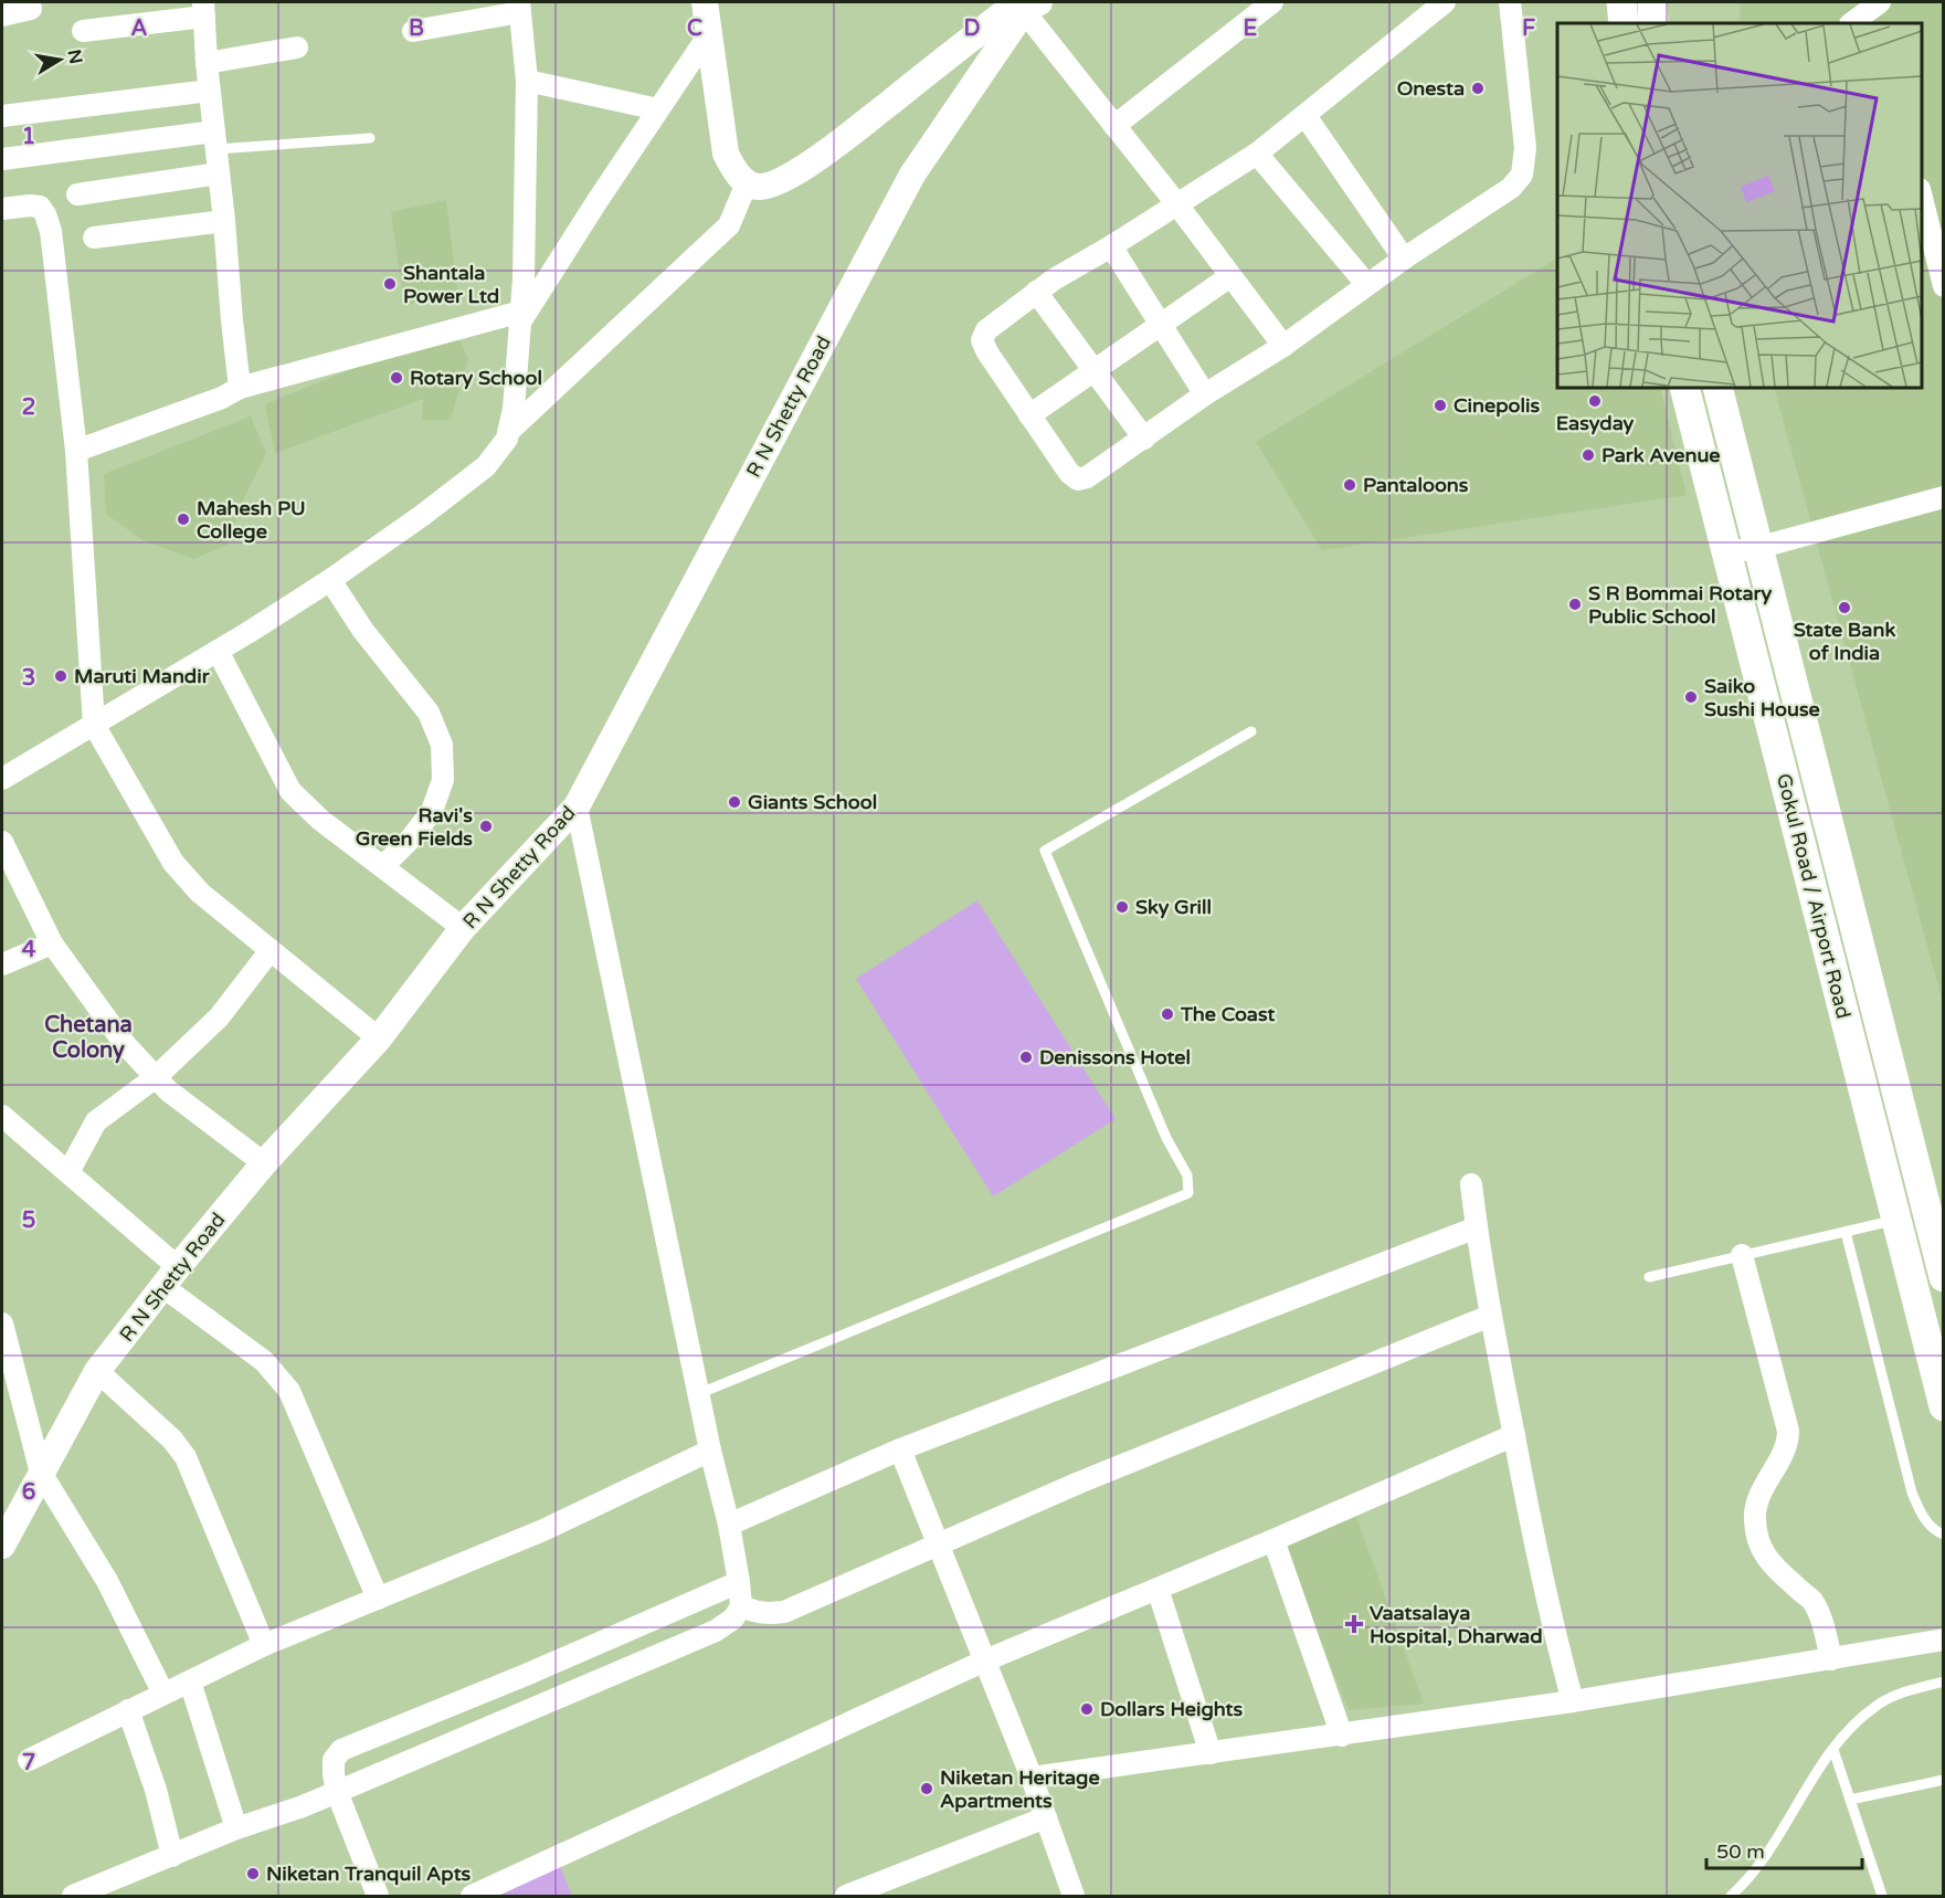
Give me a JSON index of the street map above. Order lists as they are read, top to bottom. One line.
{"streets":{"main road":["Gokul Road / Airport Road"],"street":["R N Shetty Road"]},"districts":["Chetana Colony"],"places":{"other":["Onesta","Shantala Power Ltd","Rotary School","Easyday","Cinepolis","Park Avenue","Pantaloons","Mahesh PU College","S R Bommai Rotary Public School","State Bank of India","Maruti Mandir","Saiko Sushi House","Giants School","Ravi's Green Fields","Sky Grill","The Coast","Denissons Hotel","Dollars Heights","Niketan Heritage Apartments","Niketan Tranquil Apts"],"health":["Vaatsalaya Hospital, Dharwad"]},"scale_bar":"50 m","north":"right","grid":{"columns":["A","B","C","D","E","F"],"rows":["1","2","3","4","5","6","7"]}}
